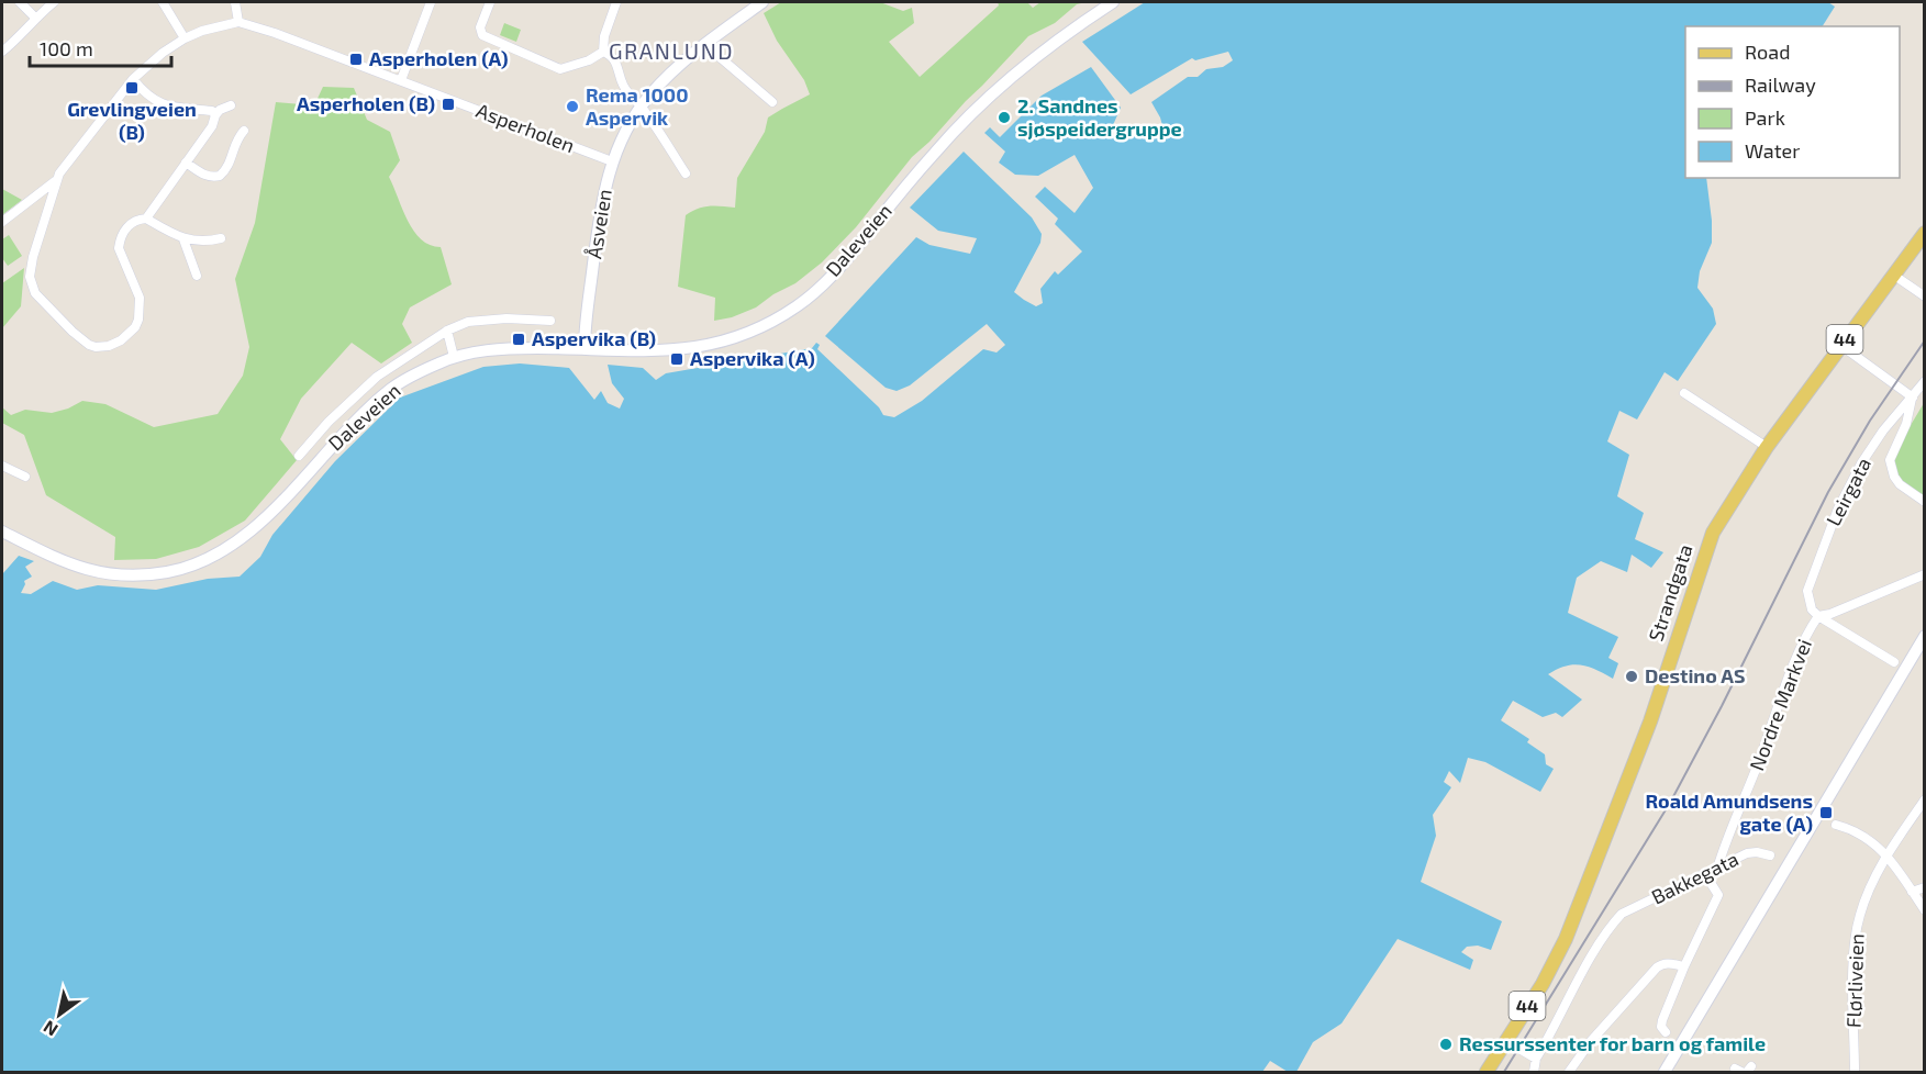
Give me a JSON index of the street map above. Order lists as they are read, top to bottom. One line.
{"streets":{"main road":["Åsveien","Daleveien","44","Strandgata"],"street":["Asperholen","Leirgata","Nordre Markvei","Bakkegata","Flørliveien"]},"crossings":[["Asperholen","Åsveien"],["Åsveien","Daleveien"],["Leirgata","Nordre Markvei"],["Nordre Markvei","Bakkegata"]],"districts":["GRANLUND"],"places":{"transit":["Asperholen (A)","Grevlingveien (B)","Asperholen (B)","Aspervika (B)","Aspervika (A)","Roald Amundsens gate (A)"],"other":["Rema 1000 Aspervik","2. Sandnes sjøspeidergruppe","Destino AS","Ressurssenter for barn og famile"]},"legend":["Road","Railway","Park","Water"],"scale_bar":"100 m","north":"bottom left"}
